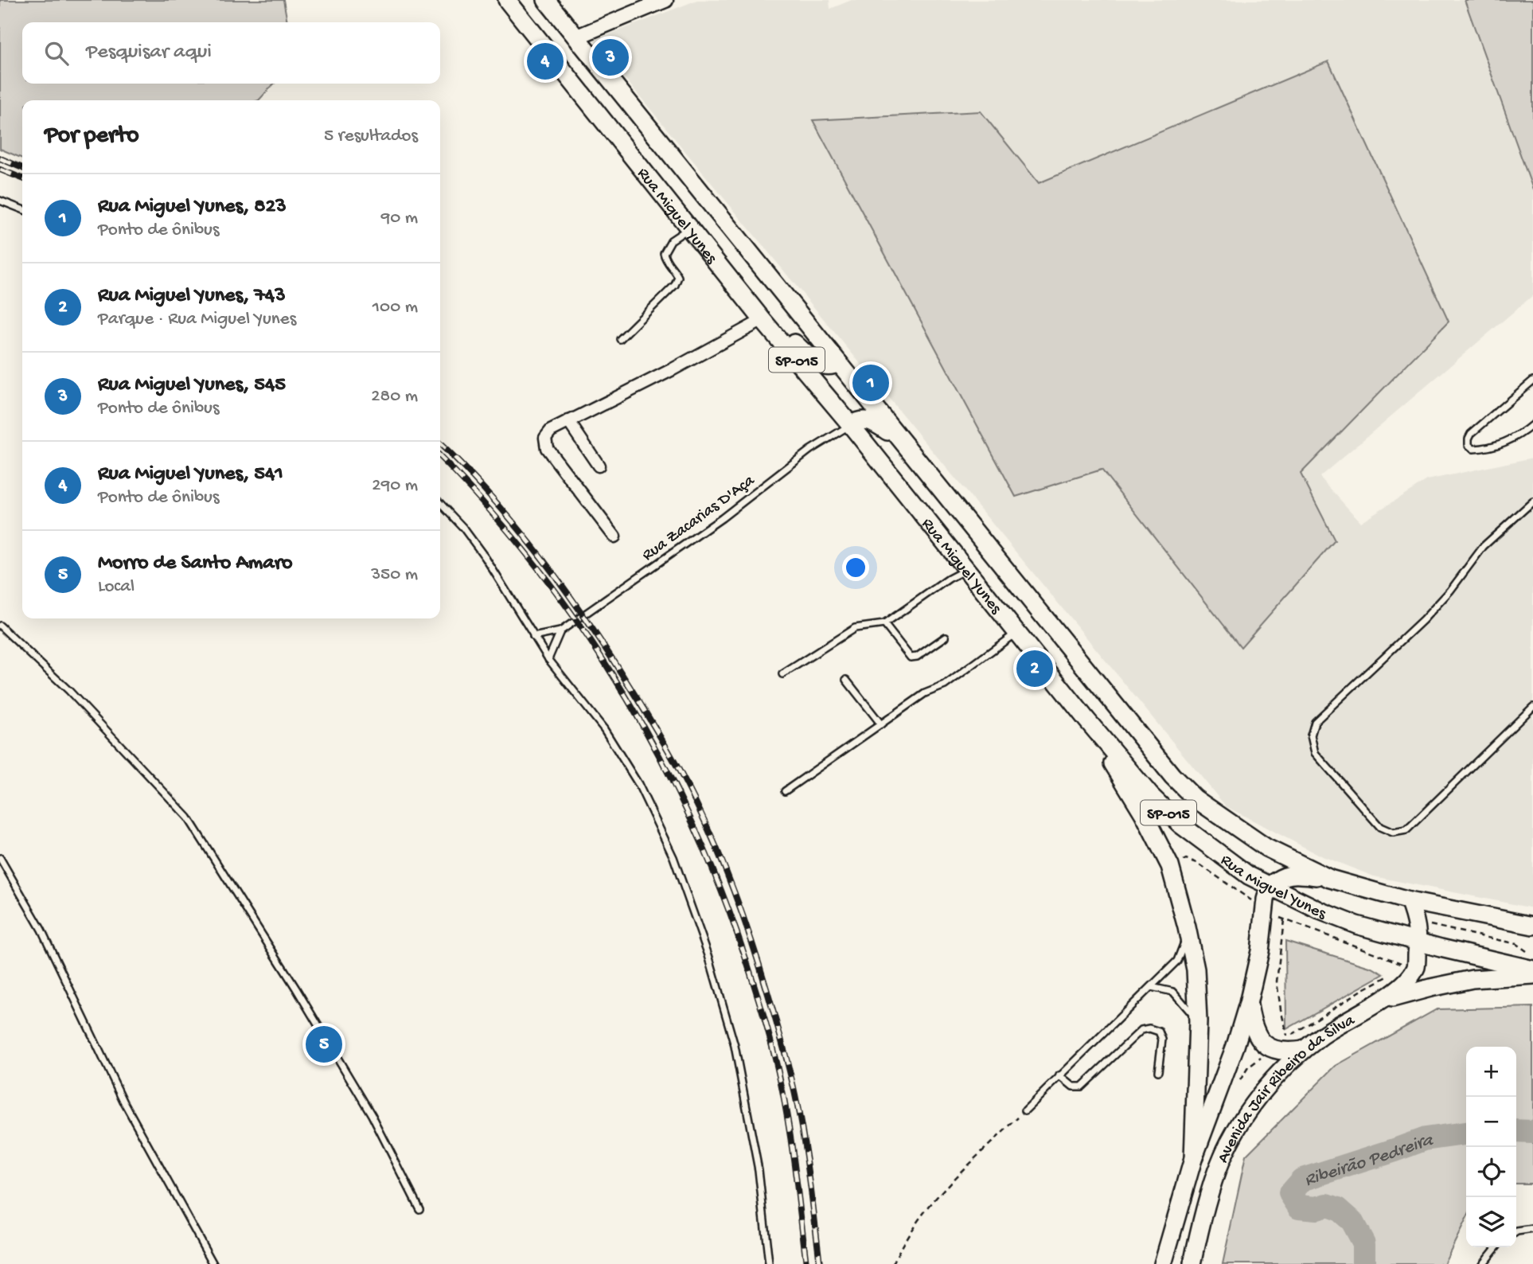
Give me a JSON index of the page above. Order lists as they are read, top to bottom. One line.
{"streets":{"main road":["Rua Miguel Yunes","SP-015","Avenida Jair Ribeiro da Silva"],"lane":["Rua Zacarias D'Aça"]},"crossings":[["Rua Miguel Yunes","Rua Zacarias D'Aça"],["Rua Miguel Yunes","Avenida Jair Ribeiro da Silva"]],"water":["Ribeirão Pedreira"],"page":{"search":"Pesquisar aqui","pins":["3","4","1","2","5"],"heading":["Por perto","5 resultados"],"list":[{"mark":"1","name":"Rua Miguel Yunes, 823","note":"Ponto de ônibus","value":"90 m"},{"mark":"2","name":"Rua Miguel Yunes, 743","note":"Parque · Rua Miguel Yunes","value":"100 m"},{"mark":"3","name":"Rua Miguel Yunes, 545","note":"Ponto de ônibus","value":"280 m"},{"mark":"4","name":"Rua Miguel Yunes, 541","note":"Ponto de ônibus","value":"290 m"},{"mark":"5","name":"Morro de Santo Amaro","note":"Local","value":"350 m"}],"map_buttons":["+","−"]}}
